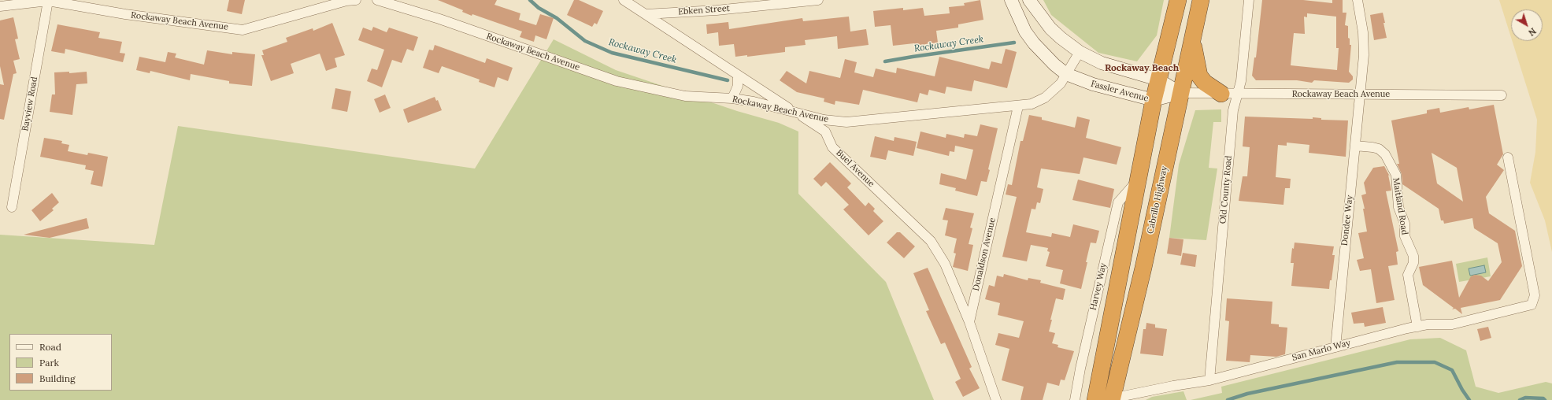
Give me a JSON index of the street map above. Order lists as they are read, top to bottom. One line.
{"streets":{"highway":["Cabrillo Highway"],"street":["Ebken Street","Rockaway Beach Avenue","Fassler Avenue","Bayview Road","Buel Avenue","Old County Road","Maitland Road","Dondee Way","Donaldson Avenue","Harvey Way","San Marlo Way"]},"crossings":[["Ebken Street","Buel Avenue"],["Rockaway Beach Avenue","Fassler Avenue"],["Rockaway Beach Avenue","Bayview Road"],["Rockaway Beach Avenue","Buel Avenue"],["Rockaway Beach Avenue","Old County Road"],["Rockaway Beach Avenue","Cabrillo Highway"],["Rockaway Beach Avenue","Dondee Way"],["Rockaway Beach Avenue","Donaldson Avenue"],["Fassler Avenue","Cabrillo Highway"],["Buel Avenue","Donaldson Avenue"],["Old County Road","San Marlo Way"],["Cabrillo Highway","San Marlo Way"],["Maitland Road","Dondee Way"],["Maitland Road","San Marlo Way"],["Dondee Way","San Marlo Way"]],"districts":["Rockaway Beach"],"water":["Rockaway Creek"],"legend":["Road","Park","Building"],"north":"bottom right"}
